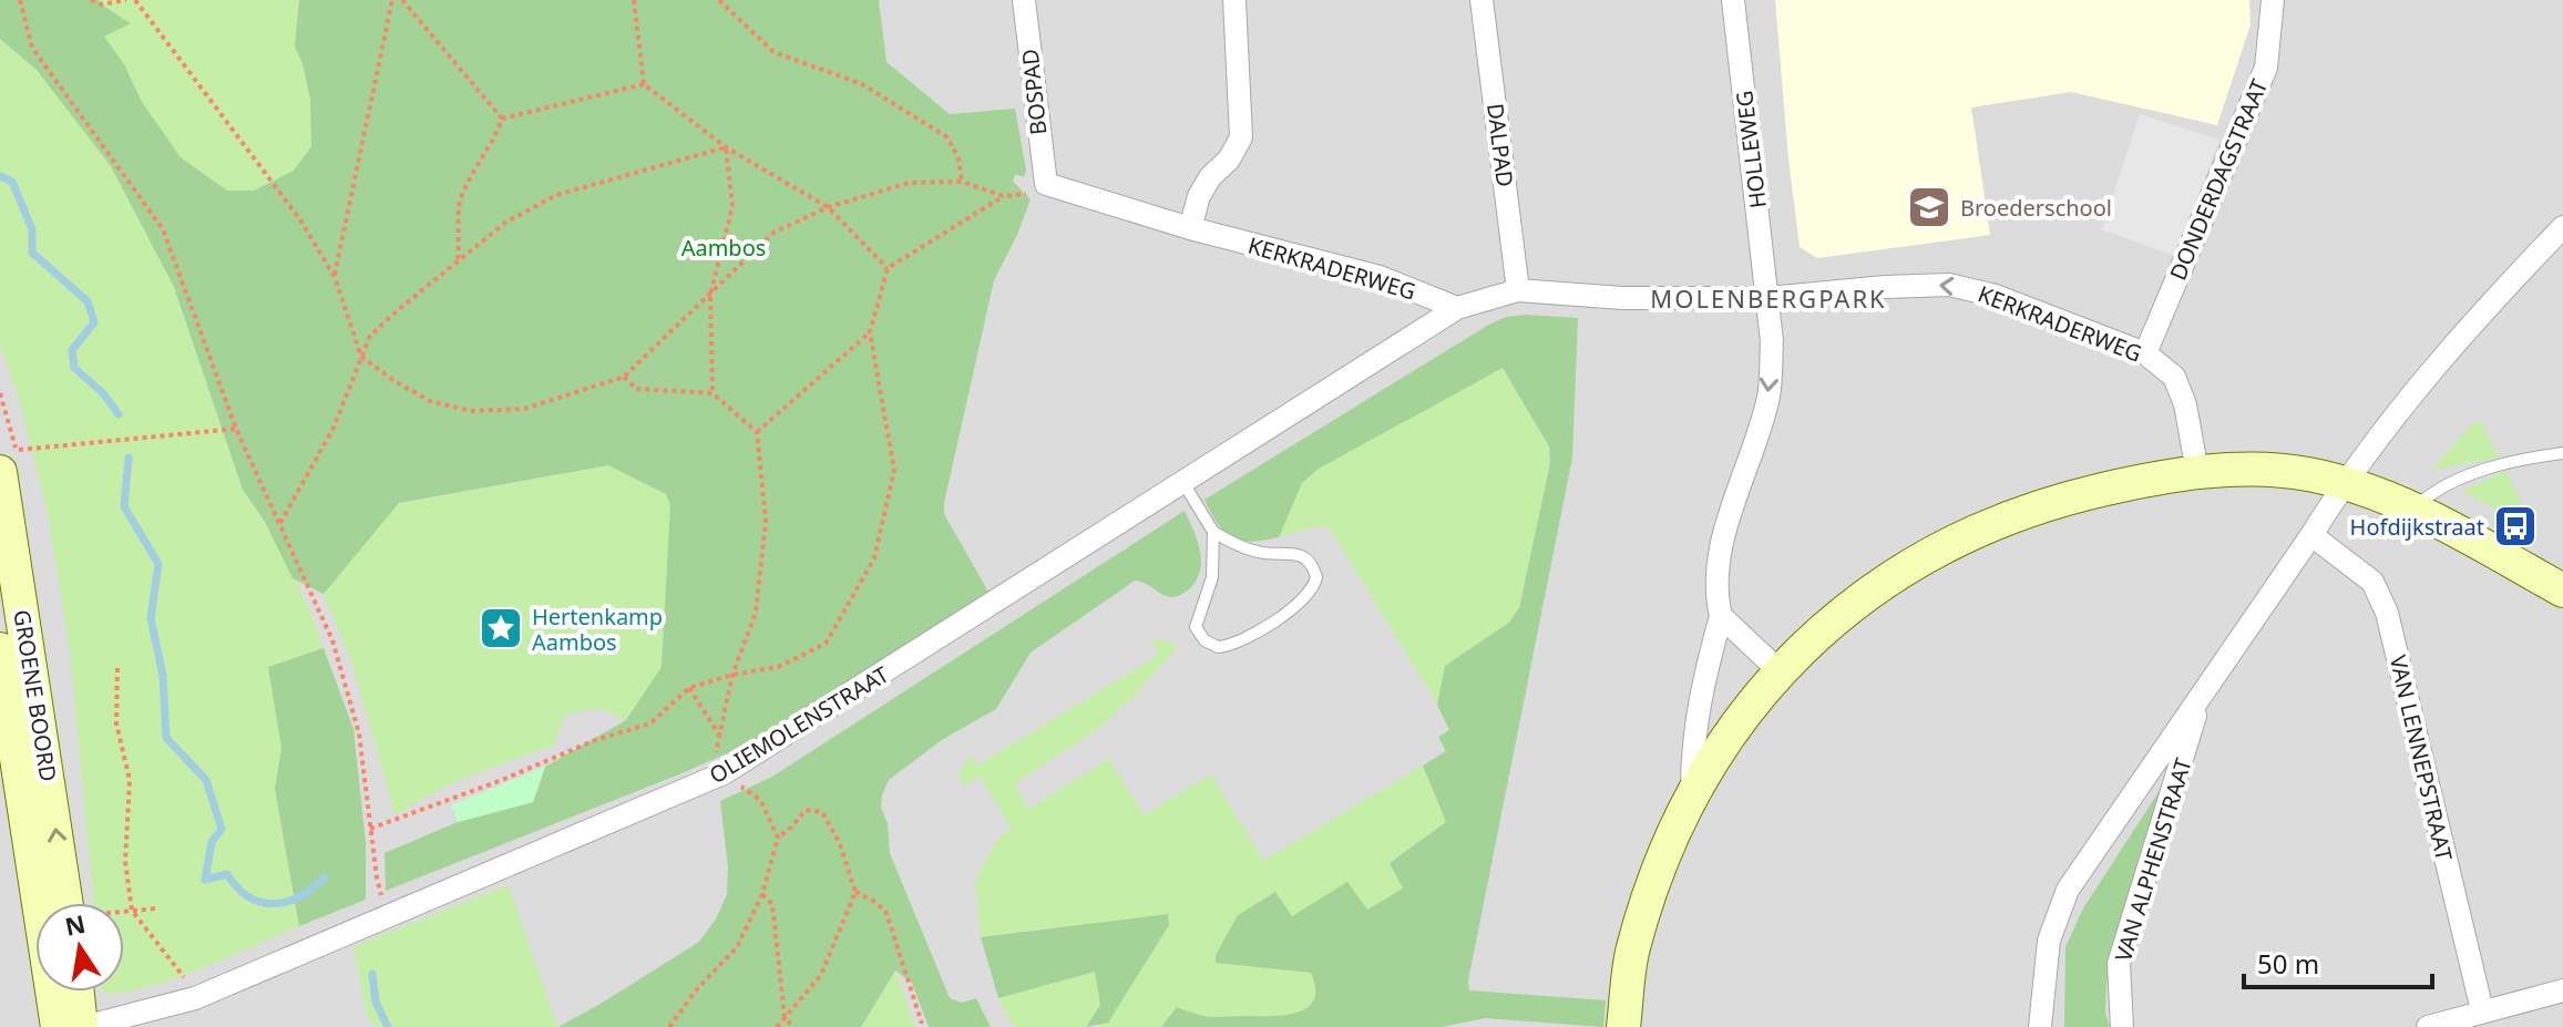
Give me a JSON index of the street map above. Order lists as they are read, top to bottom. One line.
{"streets":{"street":["BOSPAD","DALPAD","HOLLEWEG","DONDERDAGSTRAAT","KERKRADERWEG","GROENE BOORD","OLIEMOLENSTRAAT","VAN LENNEPSTRAAT","VAN ALPHENSTRAAT"]},"crossings":[["BOSPAD","KERKRADERWEG"],["DALPAD","KERKRADERWEG"],["HOLLEWEG","KERKRADERWEG"],["DONDERDAGSTRAAT","KERKRADERWEG"],["KERKRADERWEG","OLIEMOLENSTRAAT"]],"one_way":["HOLLEWEG"],"districts":["MOLENBERGPARK"],"parks":["Aambos"],"places":{"school or university":["Broederschool"],"bus stop":["Hofdijkstraat"],"place":["Hertenkamp Aambos"]},"scale_bar":"50 m","north":"top"}
